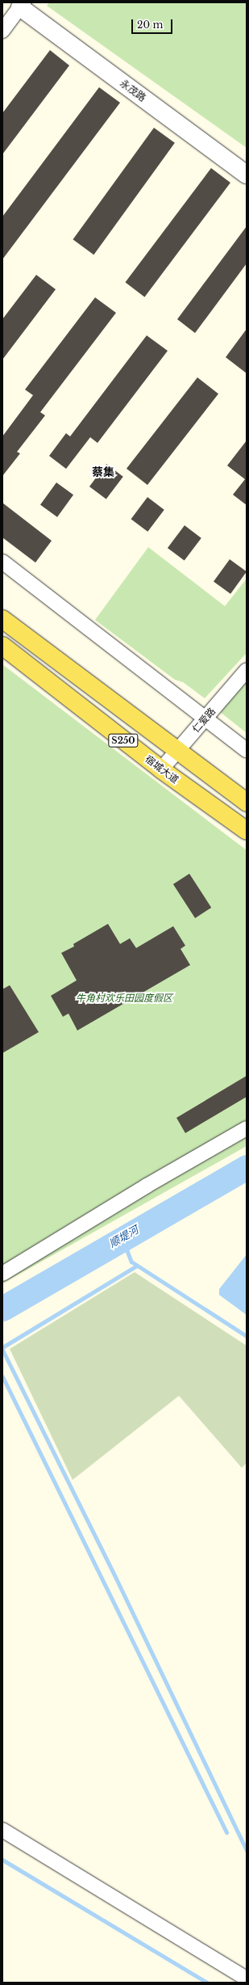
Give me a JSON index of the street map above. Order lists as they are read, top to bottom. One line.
{"streets":{"main road":["S250","宿城大道"],"street":["永茂路","仁爱路"]},"crossings":[["仁爱路","S250"],["仁爱路","宿城大道"]],"districts":["蔡集"],"water":["顺堤河"],"parks":["牛角村欢乐田园度假区"],"scale_bar":"20 m"}
